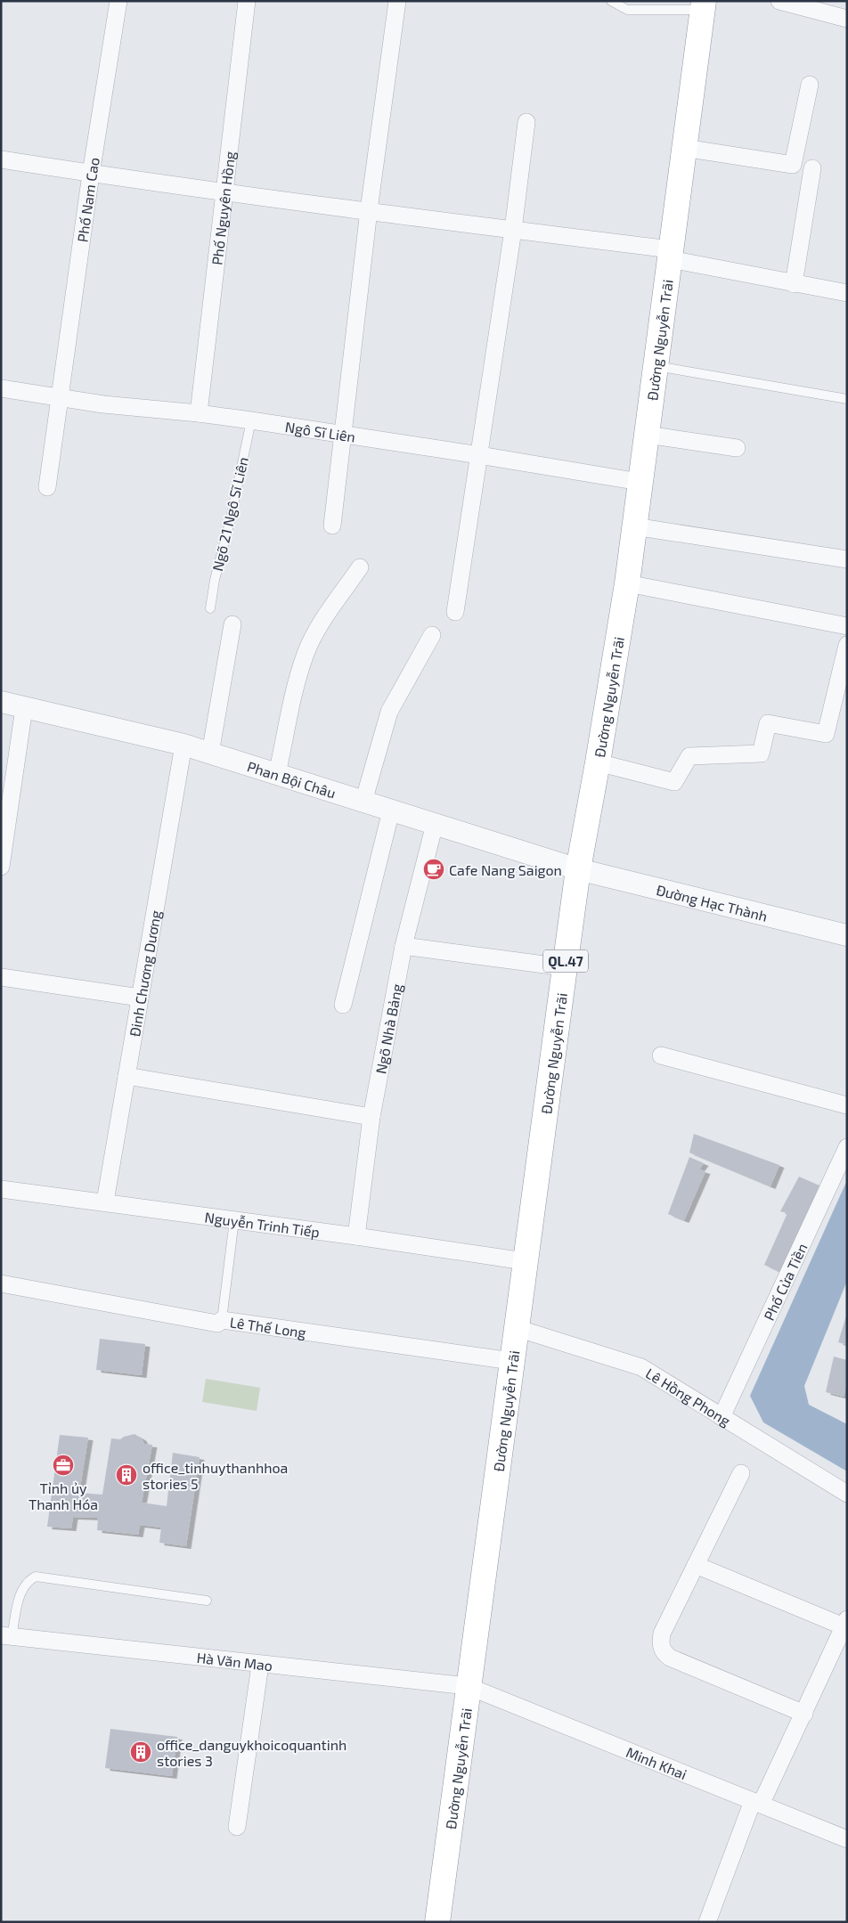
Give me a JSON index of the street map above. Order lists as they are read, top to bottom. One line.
{"streets":{"highway":["Đường Nguyễn Trãi","QL.47"],"street":["Phố Nam Cao","Phố Nguyên Hồng","Ngô Sĩ Liên","Phan Bội Châu","Đường Hạc Thành","Đinh Chương Dương","Ngõ Nhà Bảng","Nguyễn Trinh Tiếp","Phố Cửa Tiền","Lê Thế Long","Lê Hồng Phong","Hà Văn Mao","Minh Khai"],"lane":["Ngõ 21 Ngô Sĩ Liên"]},"crossings":[["Phố Nam Cao","Ngô Sĩ Liên"],["Phố Nguyên Hồng","Ngô Sĩ Liên"],["Đường Nguyễn Trãi","Ngô Sĩ Liên"],["Đường Nguyễn Trãi","Phan Bội Châu"],["Đường Nguyễn Trãi","Đường Hạc Thành"],["Đường Nguyễn Trãi","Nguyễn Trinh Tiếp"],["Đường Nguyễn Trãi","Lê Thế Long"],["Đường Nguyễn Trãi","Lê Hồng Phong"],["Đường Nguyễn Trãi","Hà Văn Mao"],["Đường Nguyễn Trãi","Minh Khai"],["Ngô Sĩ Liên","Ngõ 21 Ngô Sĩ Liên"],["Phan Bội Châu","Đường Hạc Thành"],["Phan Bội Châu","Đinh Chương Dương"],["Phan Bội Châu","Ngõ Nhà Bảng"],["Đinh Chương Dương","Nguyễn Trinh Tiếp"],["Ngõ Nhà Bảng","Nguyễn Trinh Tiếp"],["Phố Cửa Tiền","Lê Hồng Phong"],["Hà Văn Mao","Minh Khai"]],"places":{"cafe":["Cafe Nang Saigon"],"office":["Tỉnh ủy Thanh Hóa"],"building":["office_tinhuythanhhoa stories 5","office_danguykhoicoquantinh stories 3"]}}
